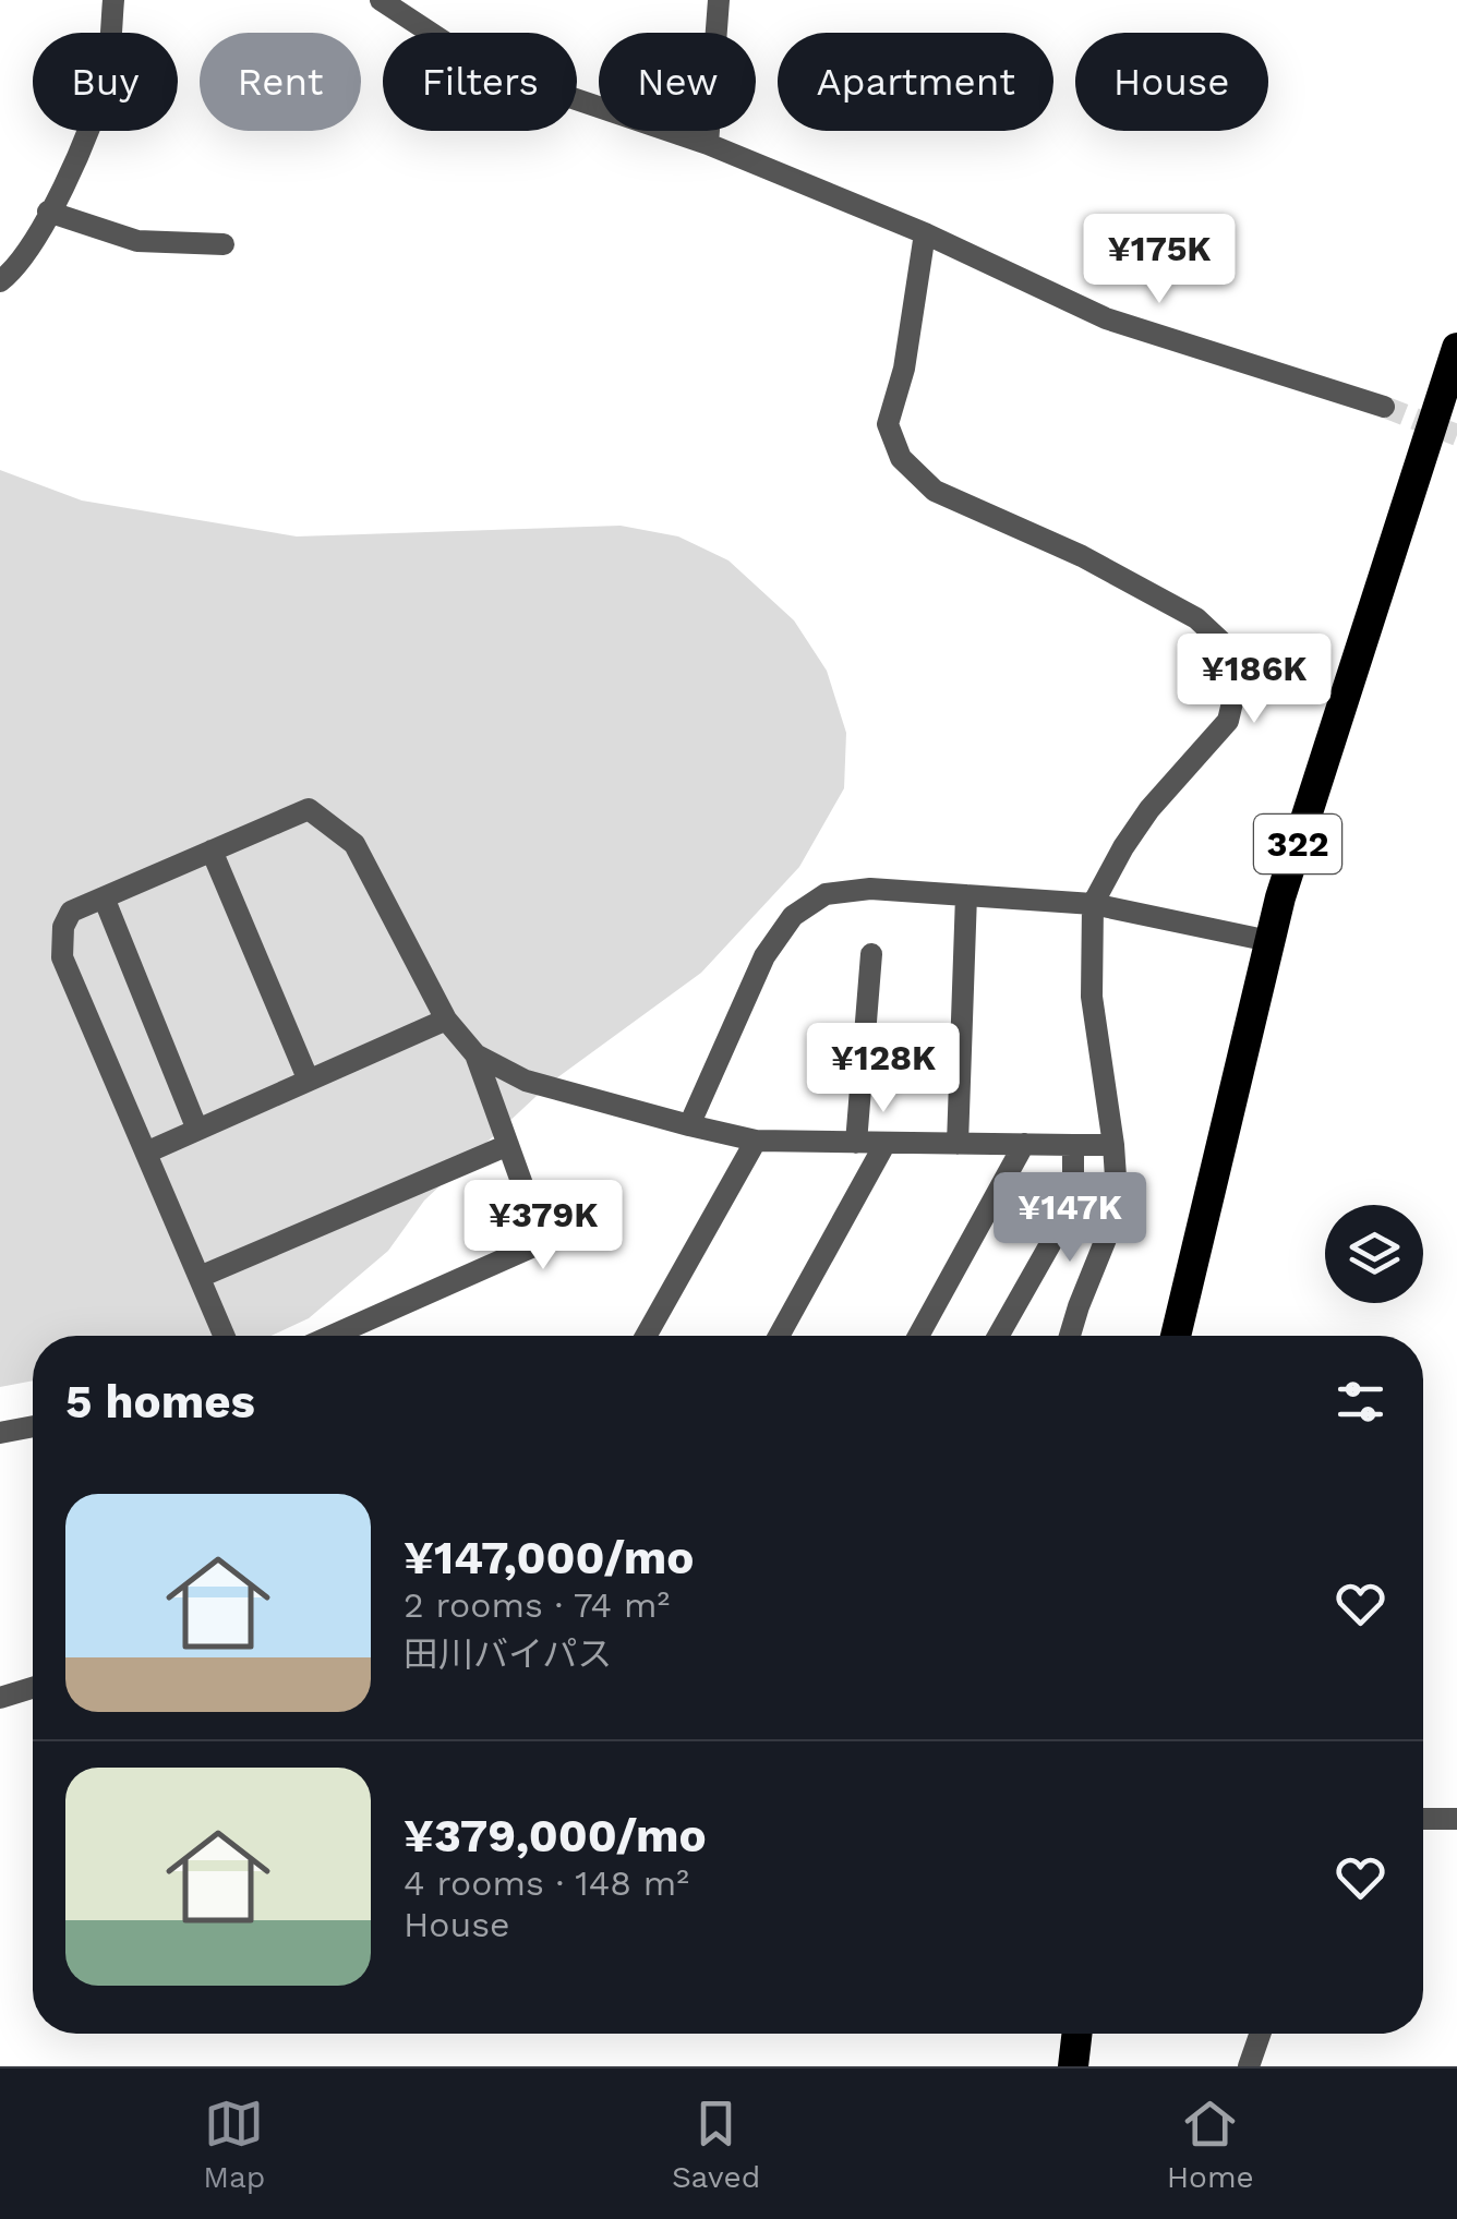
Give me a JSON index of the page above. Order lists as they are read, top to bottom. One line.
{"streets":{"highway":["322"]},"page":{"chip":["Buy","Rent","Filters","New","Apartment","House"],"price":["¥175K","¥186K","¥128K","¥147K","¥379K"],"heading":"5 homes","list":[{"name":"¥147,000/mo","note":"2 rooms · 74 m² · 田川バイパス"},{"name":"¥379,000/mo","note":"4 rooms · 148 m² · House"}],"tabs":["Map","Saved","Home"]}}
